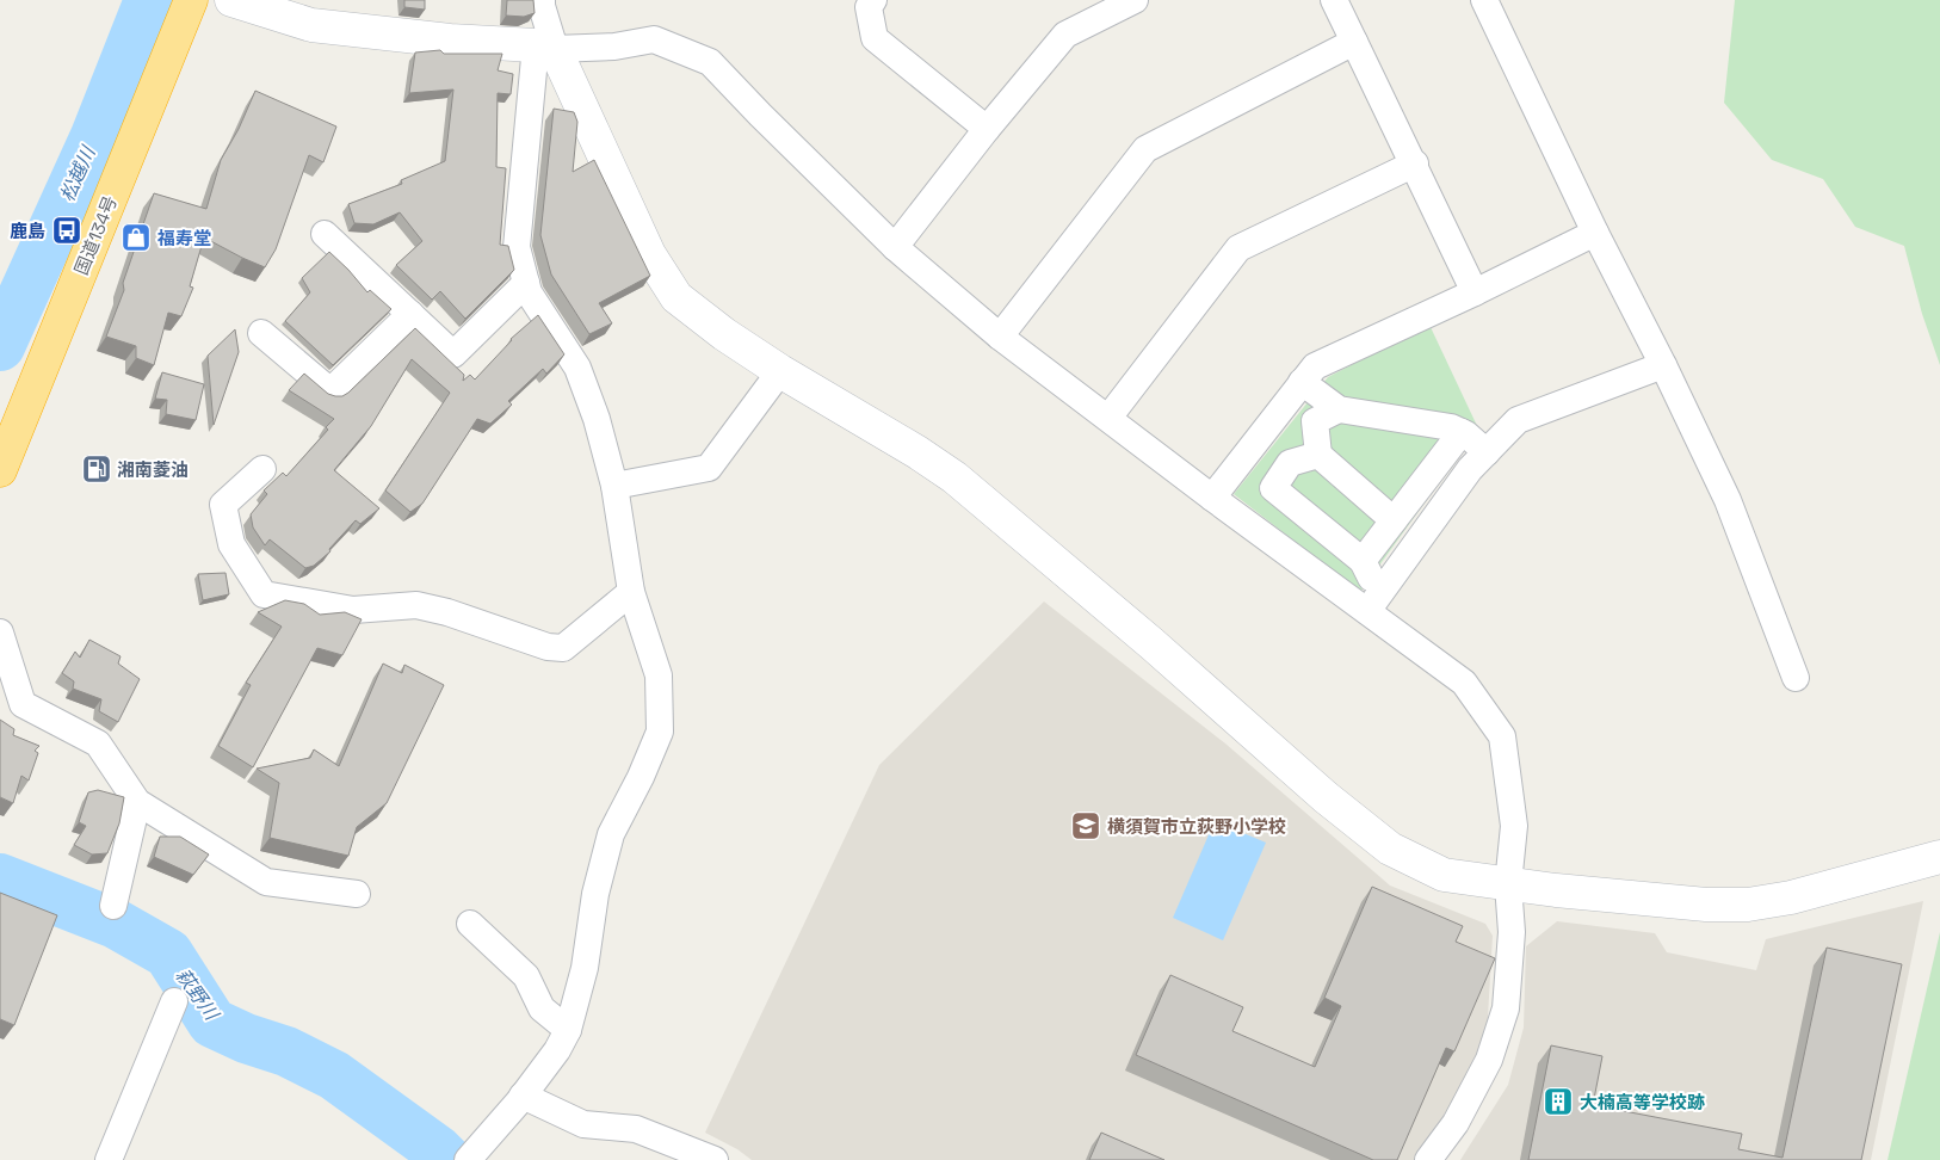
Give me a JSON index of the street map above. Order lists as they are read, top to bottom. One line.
{"streets":{"highway":["国道134号"]},"water":["松越川","萩野川"],"places":{"bus stop":["鹿島"],"shop":["福寿堂"],"fuel station":["湘南菱油"],"school or university":["横須賀市立荻野小学校"],"building":["大楠高等学校跡"]}}
